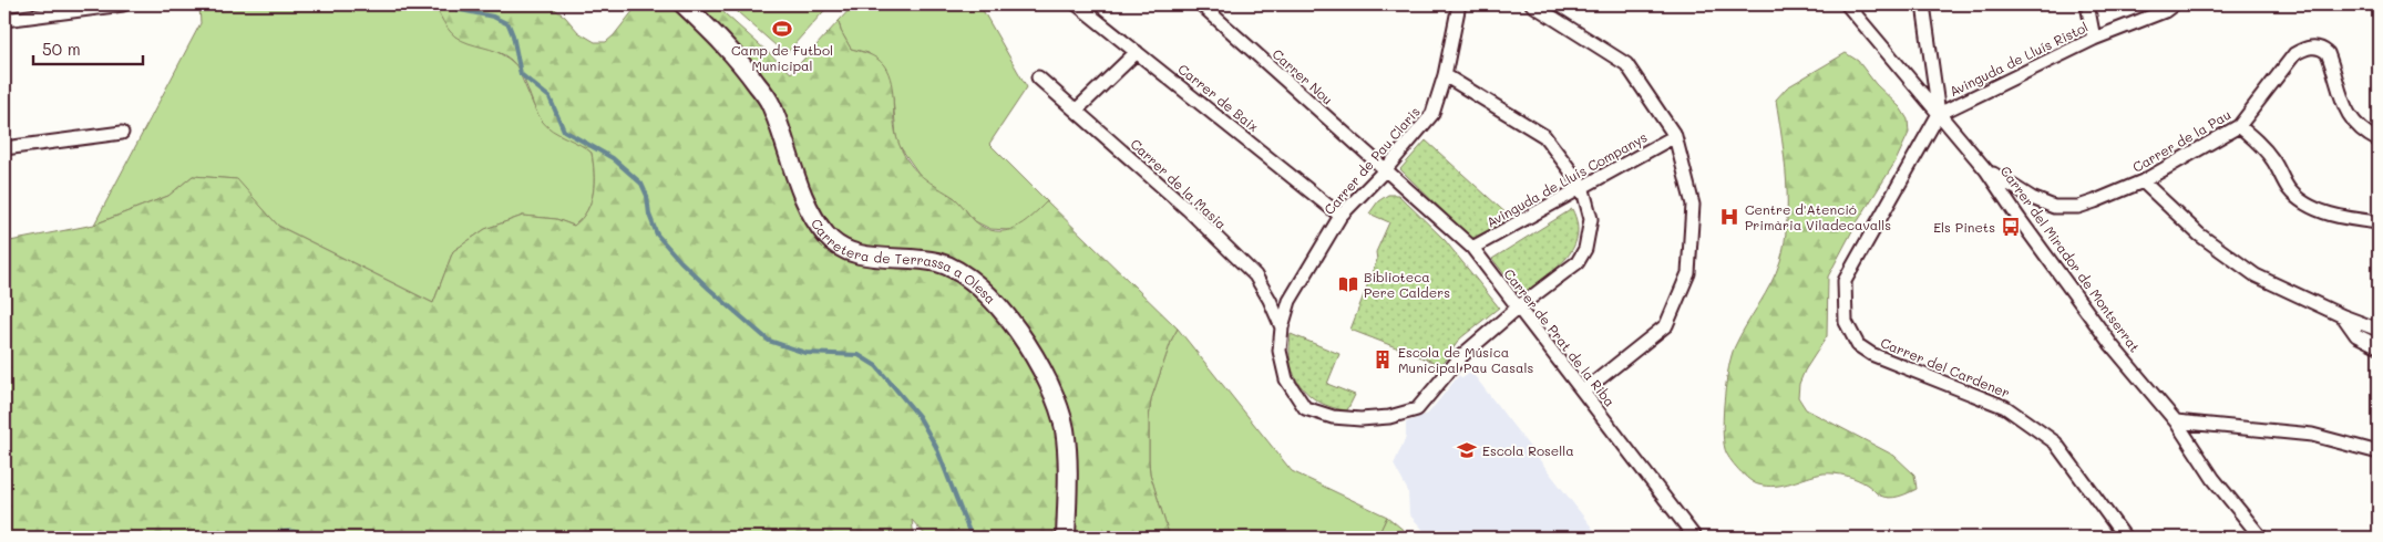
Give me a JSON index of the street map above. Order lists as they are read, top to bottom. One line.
{"streets":{"street":["Avinguda de Lluís Ristol","Carrer Nou","Carrer de Baix","Carrer de la Pau","Carrer de Pau Claris","Avinguda de Lluís Companys","Carrer de la Masia","Carrer del Mirador de Montserrat","Carretera de Terrassa a Olesa","Carrer de Prat de la Riba","Carrer del Cardener"]},"crossings":[["Avinguda de Lluís Ristol","Carrer del Mirador de Montserrat"],["Avinguda de Lluís Ristol","Carrer del Cardener"],["Carrer Nou","Carrer de Pau Claris"],["Carrer Nou","Carrer de Prat de la Riba"],["Carrer de Baix","Carrer de Pau Claris"],["Carrer de la Pau","Carrer del Mirador de Montserrat"],["Carrer de Pau Claris","Carrer de la Masia"],["Carrer de Pau Claris","Carrer de Prat de la Riba"],["Avinguda de Lluís Companys","Carrer de Prat de la Riba"],["Carrer del Mirador de Montserrat","Carrer del Cardener"]],"places":{"sports":["Camp de Futbol Municipal"],"hospital":["Centre d'Atenció Primària Viladecavalls"],"bus stop":["Els Pinets"],"library":["Biblioteca Pere Calders"],"building":["Escola de Música Municipal Pau Casals"],"school or university":["Escola Rosella"]},"scale_bar":"50 m"}
